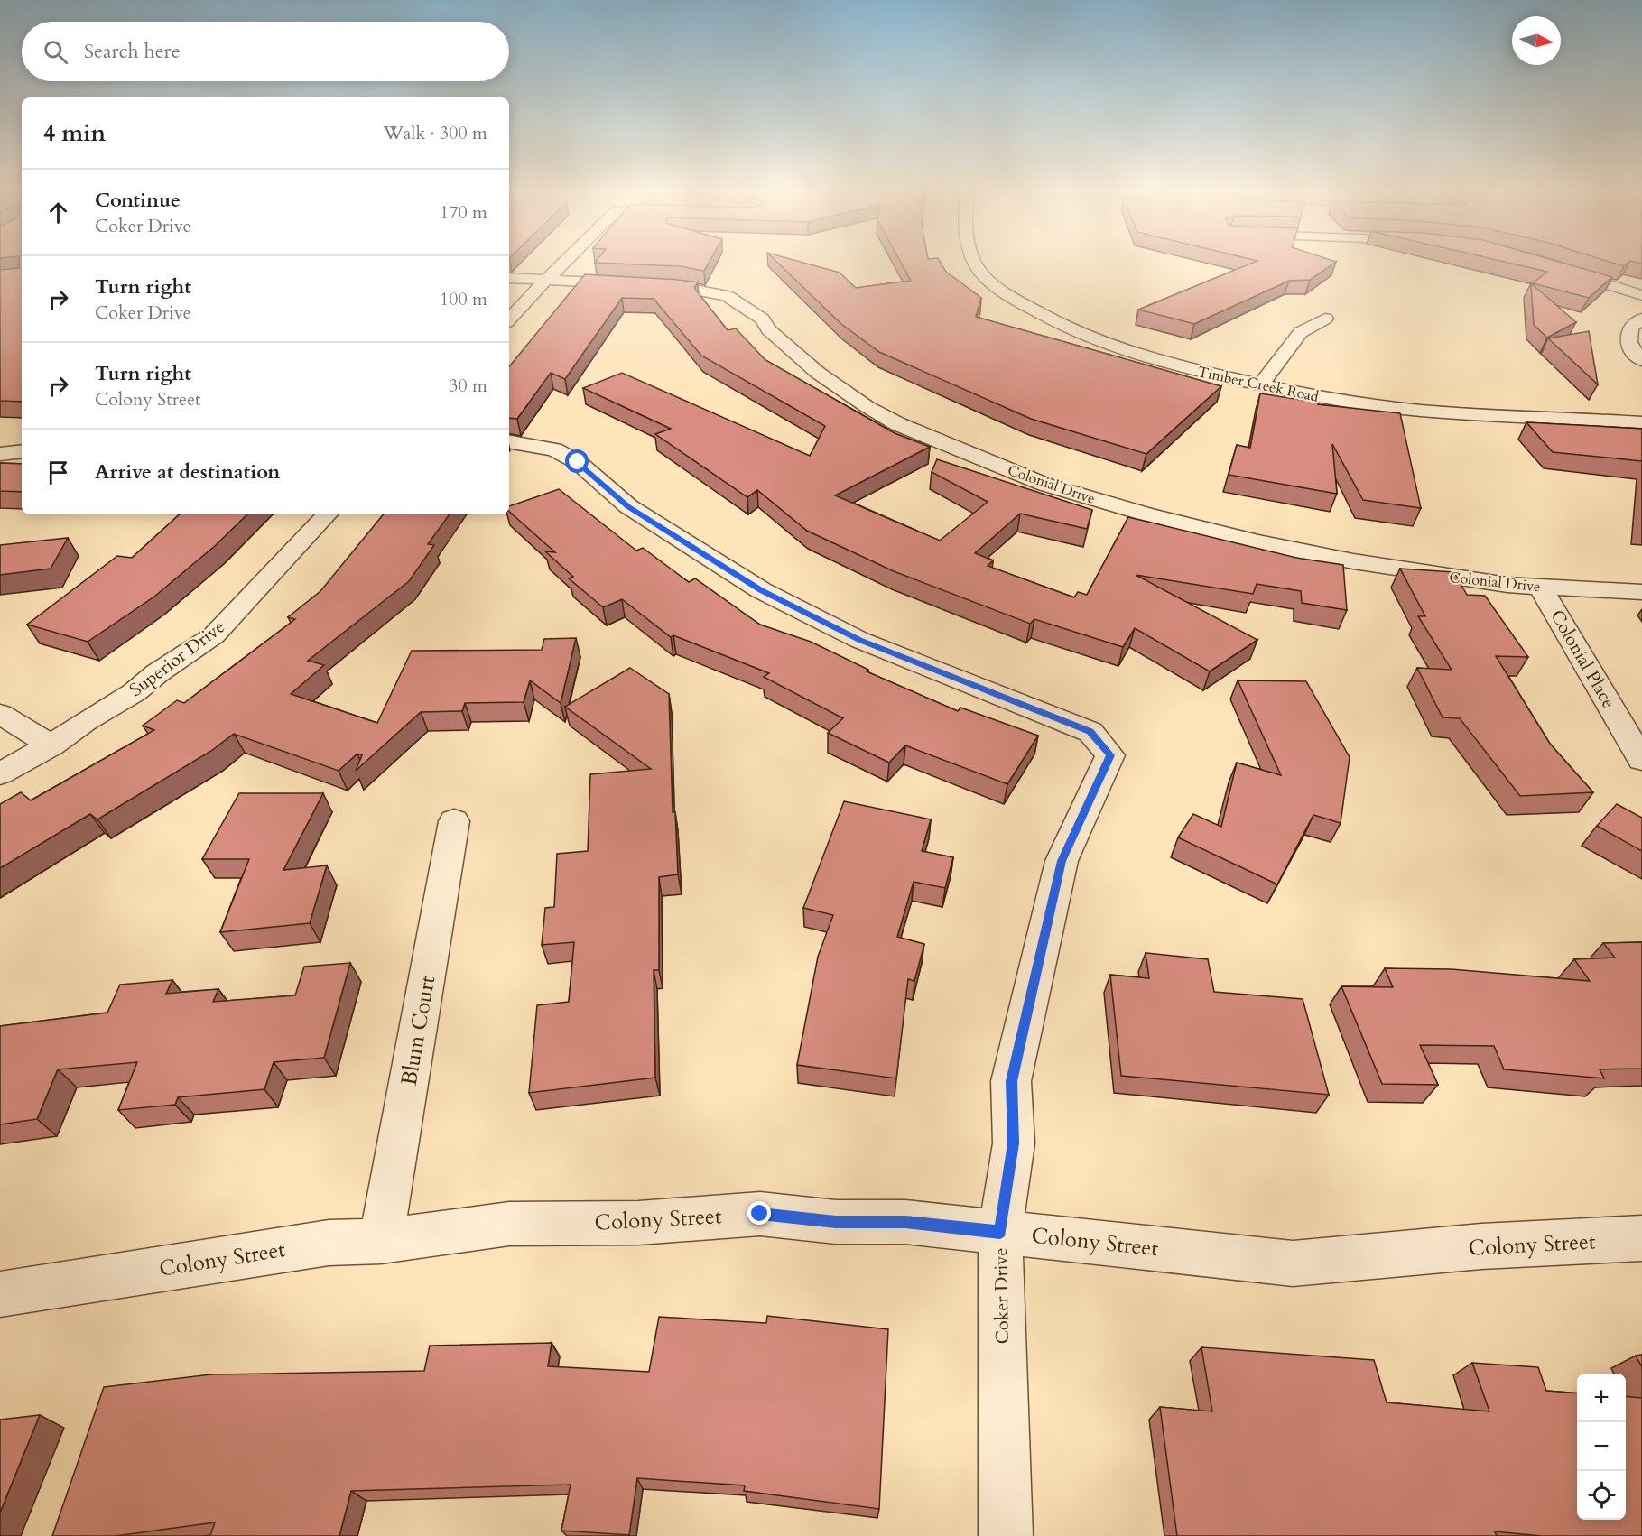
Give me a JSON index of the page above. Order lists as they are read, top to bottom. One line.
{"streets":{"street":["Timber Creek Road","Colonial Drive","Superior Drive","Colonial Place","Blum Court","Colony Street","Coker Drive"]},"crossings":[["Colonial Drive","Colonial Place"],["Blum Court","Colony Street"],["Colony Street","Coker Drive"]],"north":"right","page":{"search":"Search here","heading":["4 min","Walk · 300 m"],"list":[["Continue","Coker Drive","170 m"],["Turn right","Coker Drive","100 m"],["Turn right","Colony Street","30 m"],"Arrive at destination"],"map_buttons":["+","−"]}}
